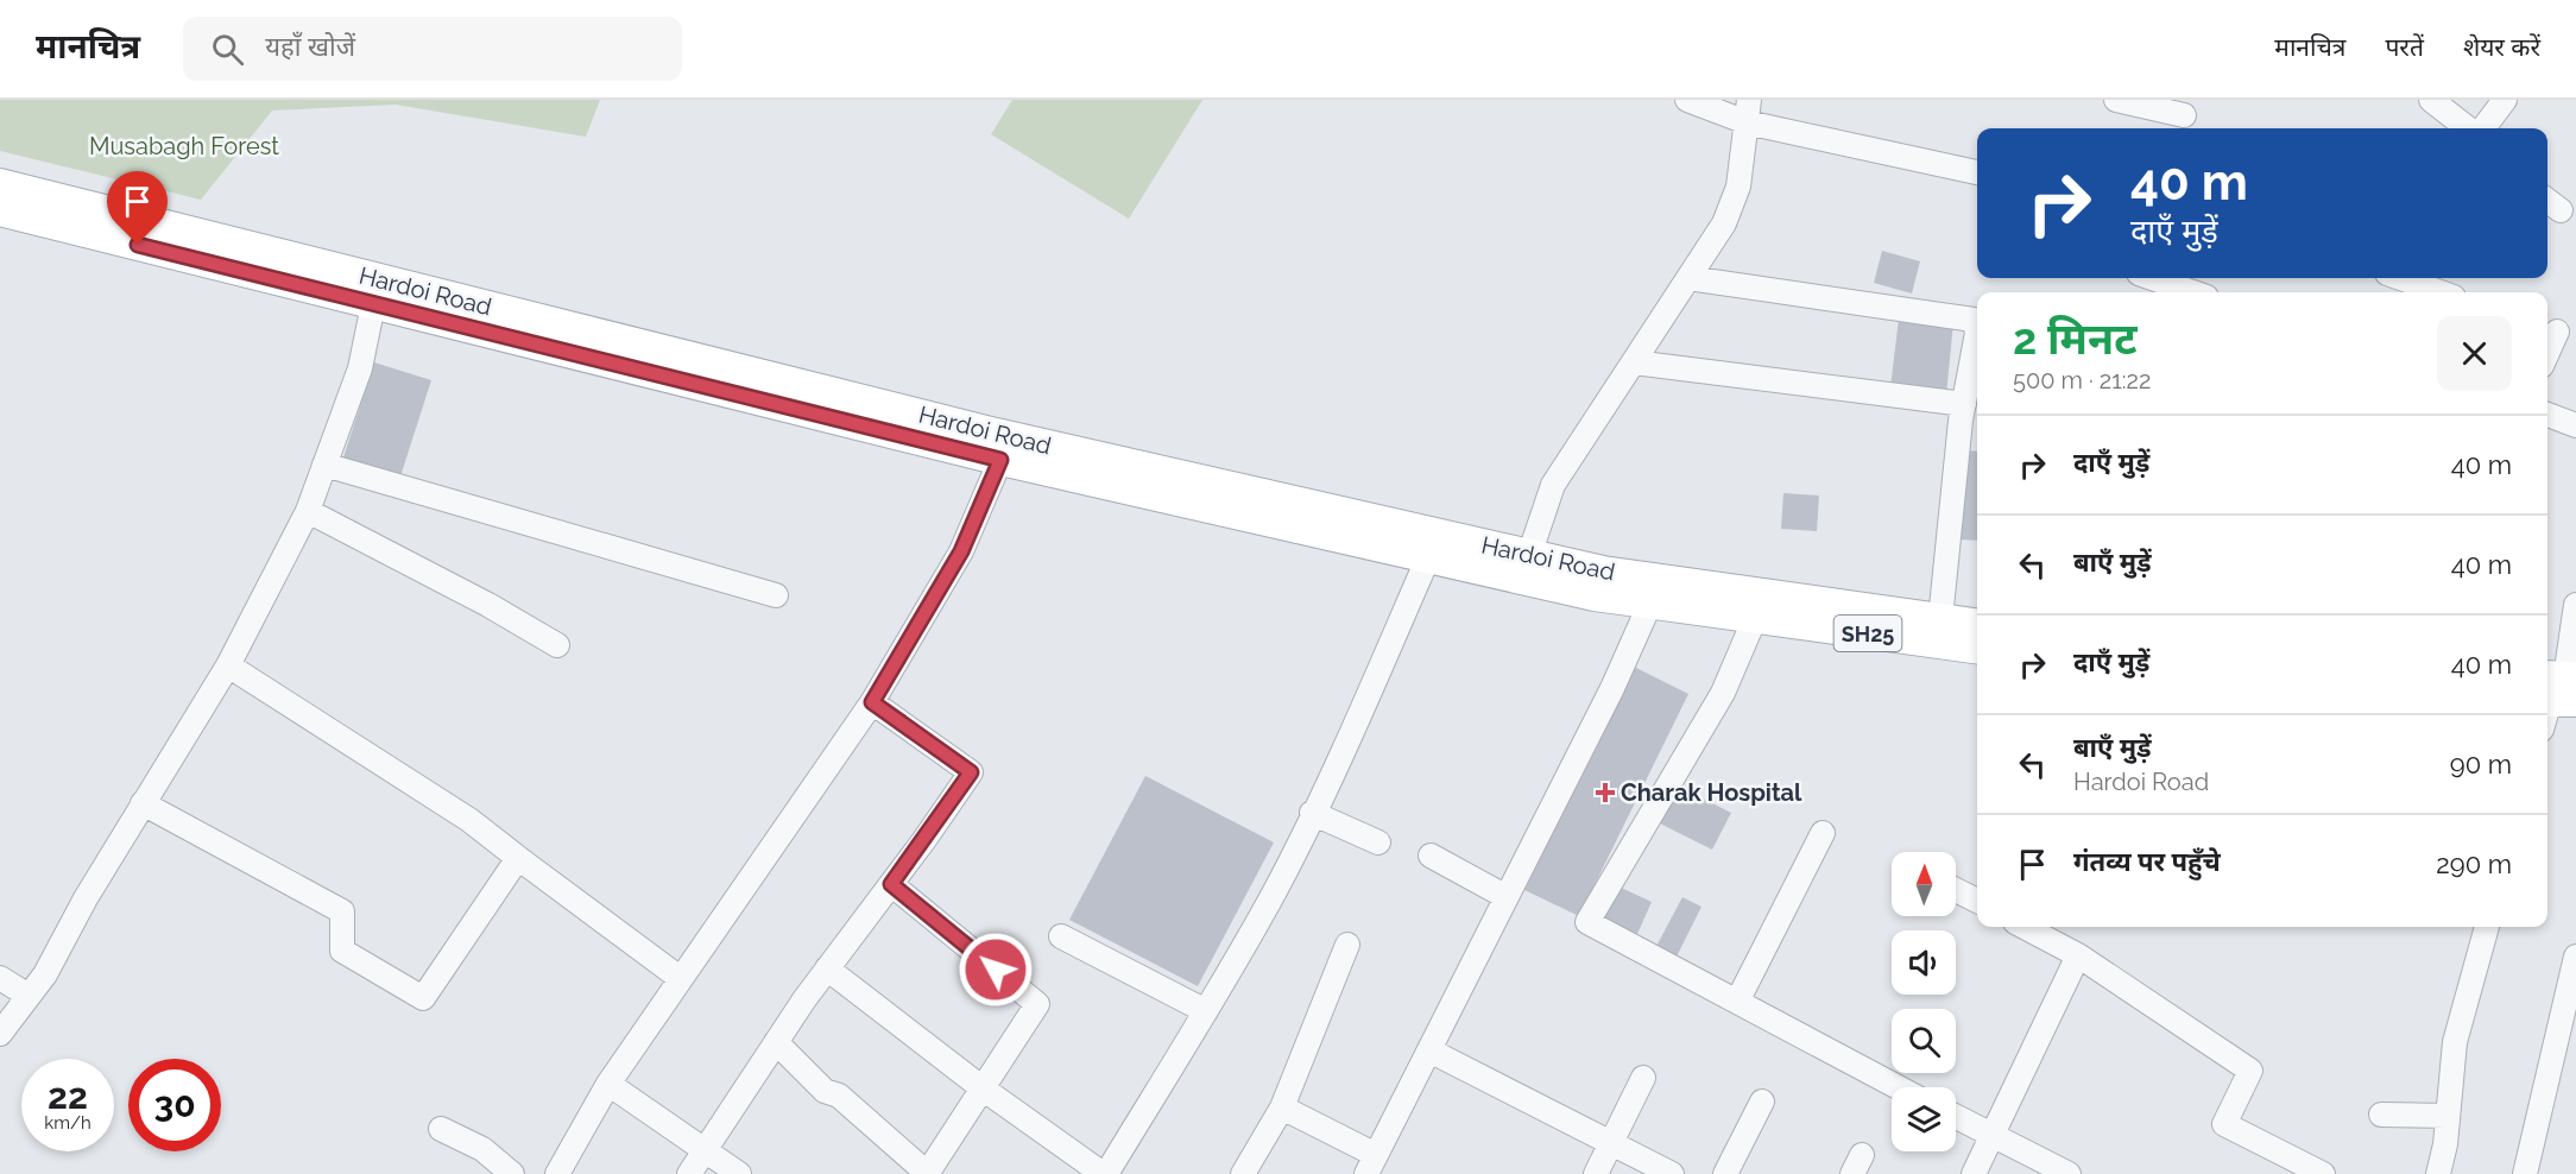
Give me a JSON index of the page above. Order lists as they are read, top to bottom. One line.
{"streets":{"main road":["Hardoi Road","SH25"]},"parks":["Musabagh Forest"],"places":{"health":["Charak Hospital"]},"north":"top","page":{"header":"मानचित्र","search":"यहाँ खोजें","nav":["मानचित्र","परतें","शेयर करें"],"turn":["40 m","दाएँ मुड़ें"],"heading":["2 मिनट","500 m · 21:22"],"list":[{"name":"दाएँ मुड़ें","value":"40 m"},{"name":"बाएँ मुड़ें","value":"40 m"},{"name":"दाएँ मुड़ें","value":"40 m"},{"name":"बाएँ मुड़ें","note":"Hardoi Road","value":"90 m"},{"name":"गंतव्य पर पहुँचे","value":"290 m"}],"speed":"22 km/h","limit":"30"}}
